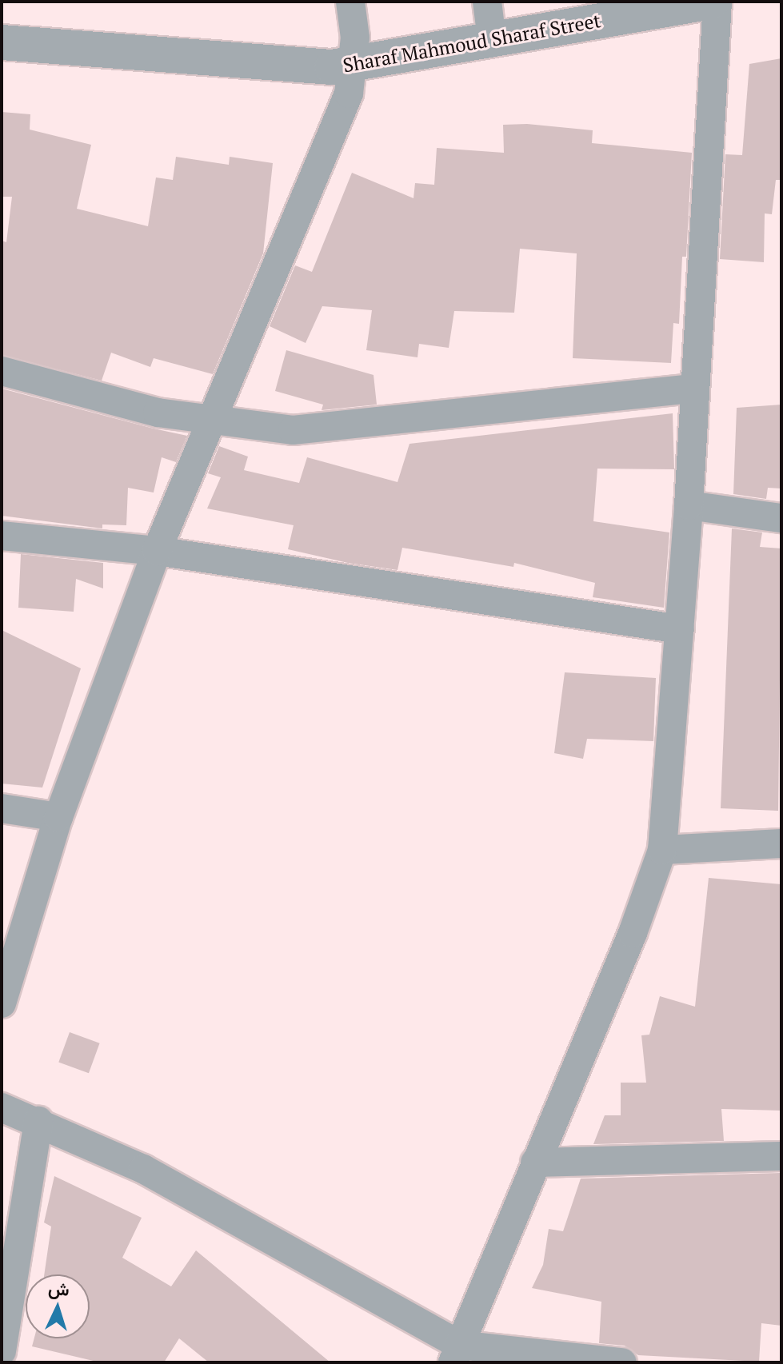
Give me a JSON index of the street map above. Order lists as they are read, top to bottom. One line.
{"streets":{"street":["Sharaf Mahmoud Sharaf Street"]},"north":"top"}
